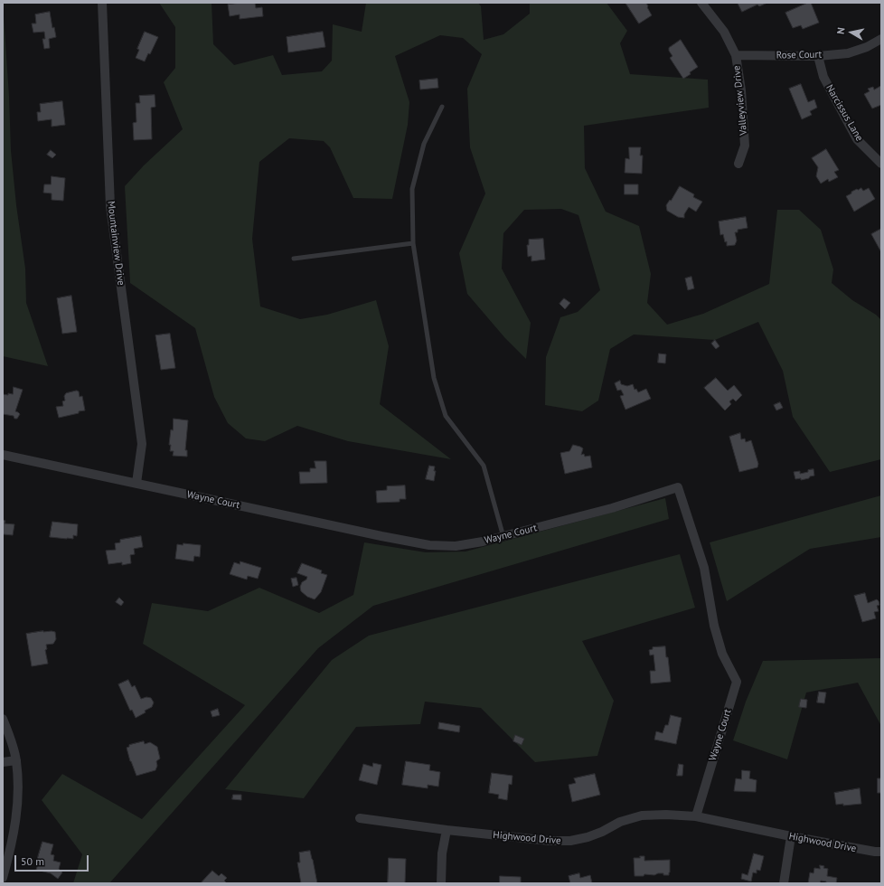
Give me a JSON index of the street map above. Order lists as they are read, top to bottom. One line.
{"streets":{"street":["Rose Court","Valleyview Drive","Narcissus Lane","Mountainview Drive","Wayne Court","Highwood Drive"]},"crossings":[["Rose Court","Valleyview Drive"],["Rose Court","Narcissus Lane"],["Mountainview Drive","Wayne Court"],["Wayne Court","Highwood Drive"]],"scale_bar":"50 m","north":"left"}
